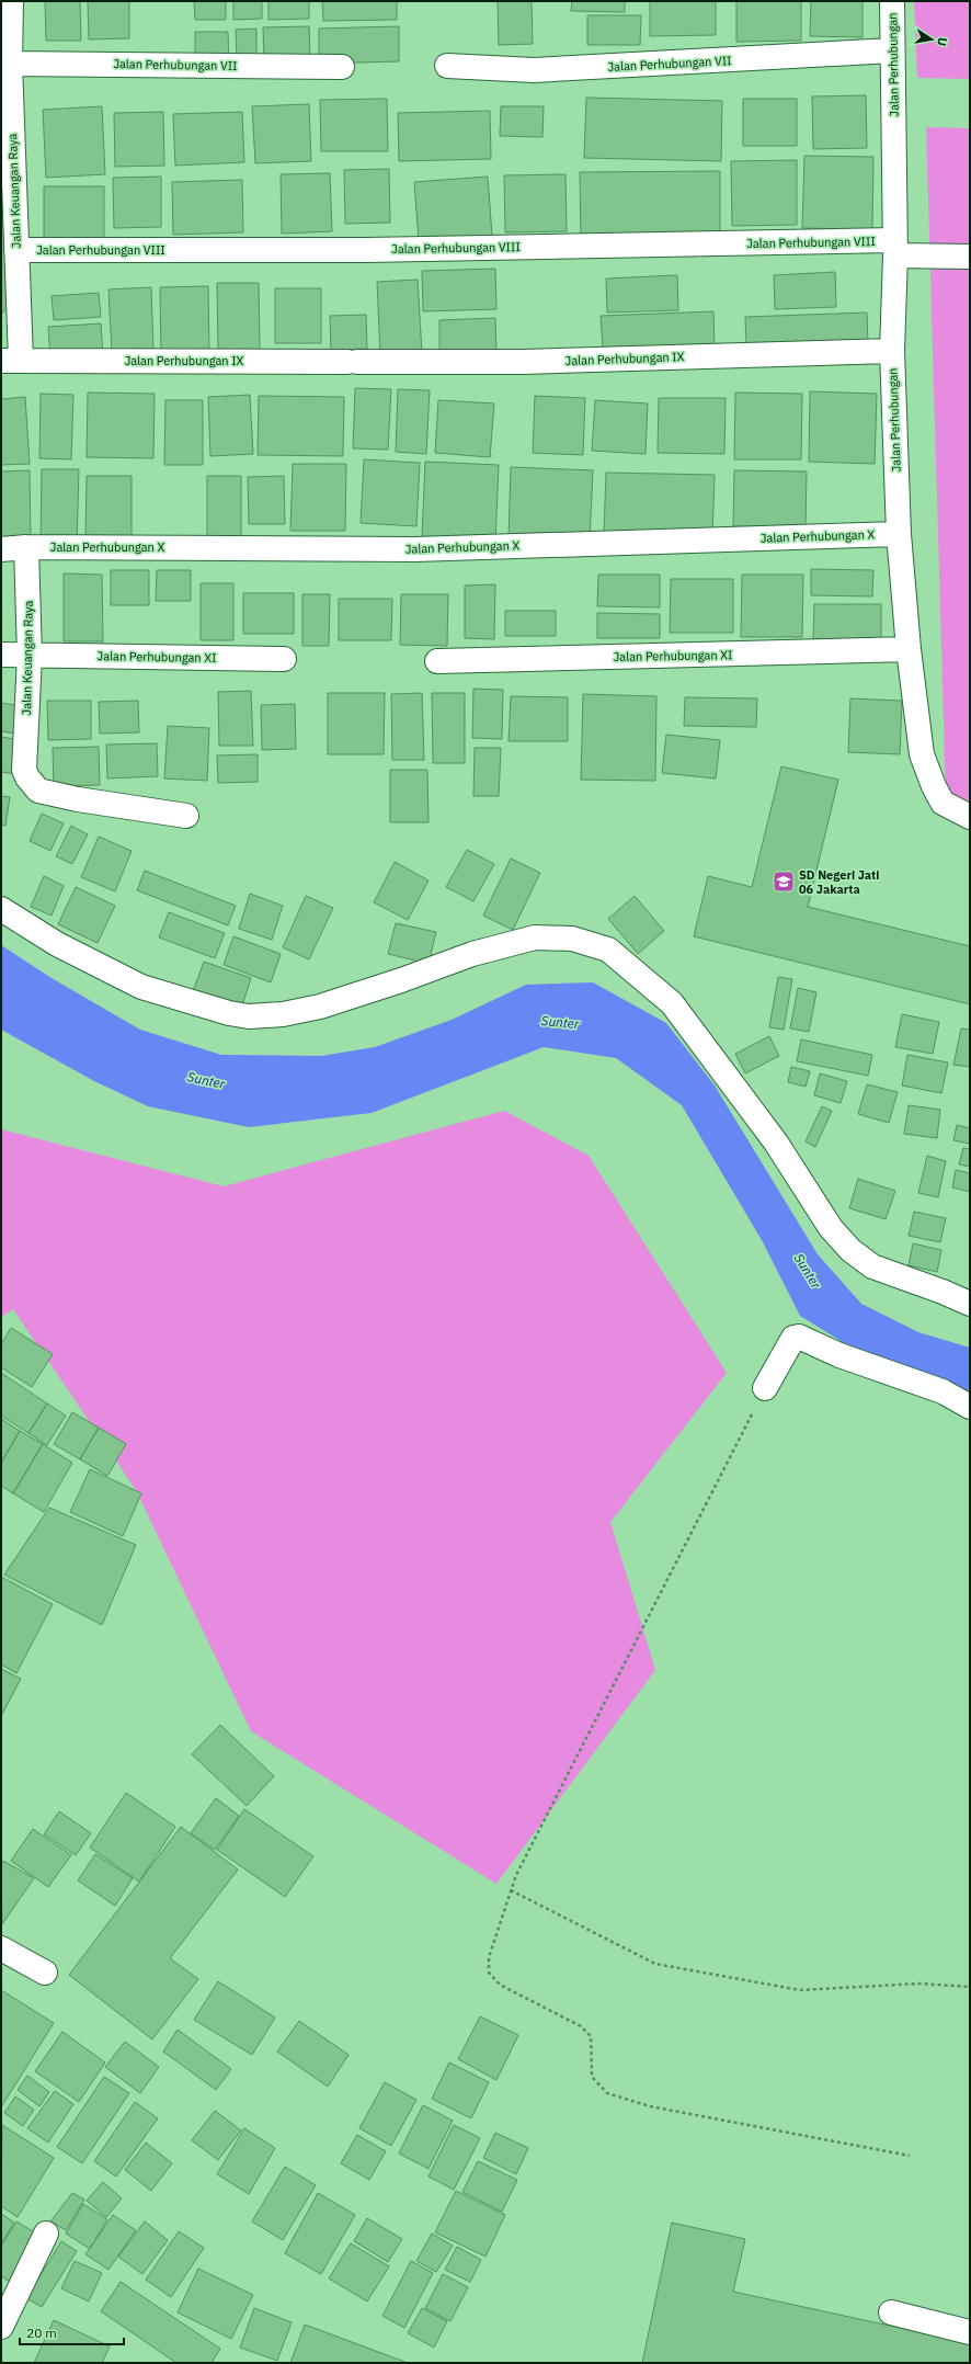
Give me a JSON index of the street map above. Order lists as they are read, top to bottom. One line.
{"streets":{"street":["Jalan Perhubungan VII","Jalan Perhubungan","Jalan Keuangan Raya","Jalan Perhubungan VIII","Jalan Perhubungan IX","Jalan Perhubungan X","Jalan Perhubungan XI"]},"crossings":[["Jalan Perhubungan VII","Jalan Perhubungan"],["Jalan Perhubungan VII","Jalan Keuangan Raya"],["Jalan Perhubungan","Jalan Perhubungan VIII"],["Jalan Perhubungan","Jalan Perhubungan IX"],["Jalan Perhubungan","Jalan Perhubungan X"],["Jalan Perhubungan","Jalan Perhubungan XI"],["Jalan Keuangan Raya","Jalan Perhubungan VIII"],["Jalan Keuangan Raya","Jalan Perhubungan IX"],["Jalan Keuangan Raya","Jalan Perhubungan X"],["Jalan Keuangan Raya","Jalan Perhubungan XI"]],"water":["Sunter"],"places":{"school or university":["SD Negeri Jati 06 Jakarta"]},"scale_bar":"20 m","north":"right"}
